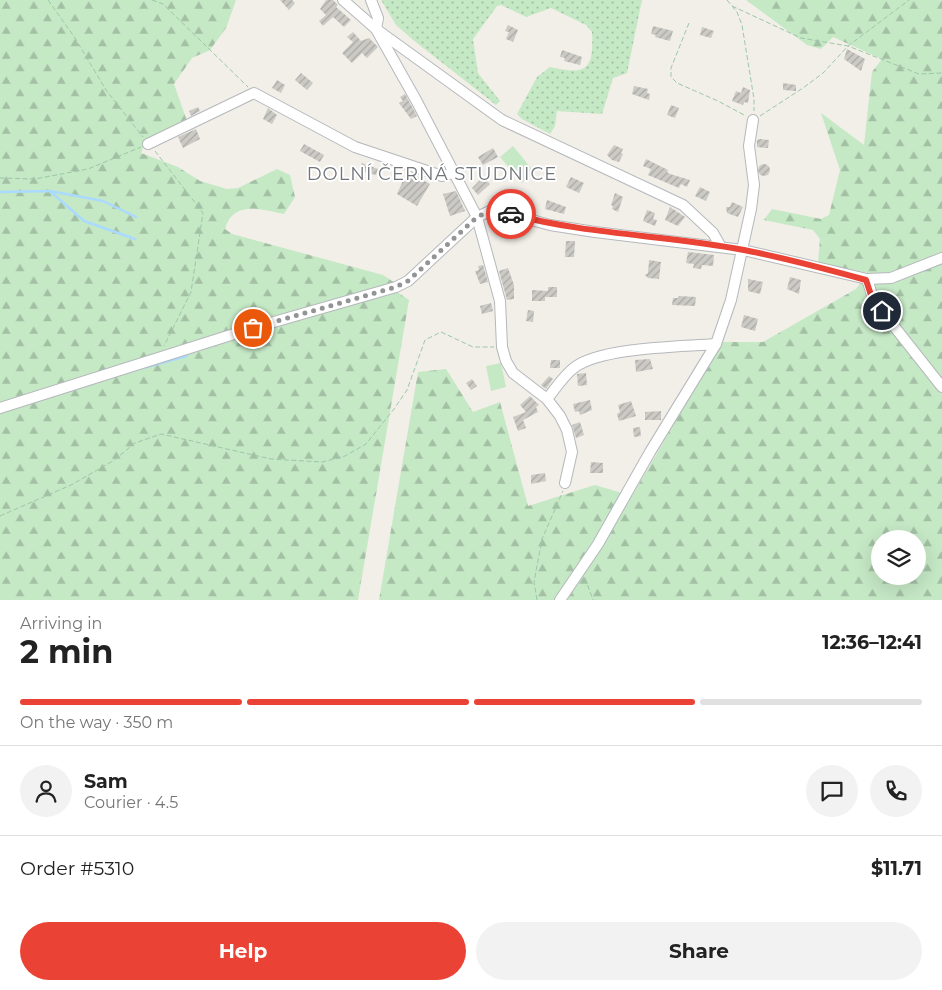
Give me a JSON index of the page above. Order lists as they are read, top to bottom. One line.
{"districts":["DOLNÍ ČERNÁ STUDNICE"],"page":{"heading":["2 min","Arriving in","12:36–12:41"],"panel":["Sam","Courier · 4.5","Order #5310","$11.71"],"bar":"On the way · 350 m","buttons":["Help","Share"]}}
